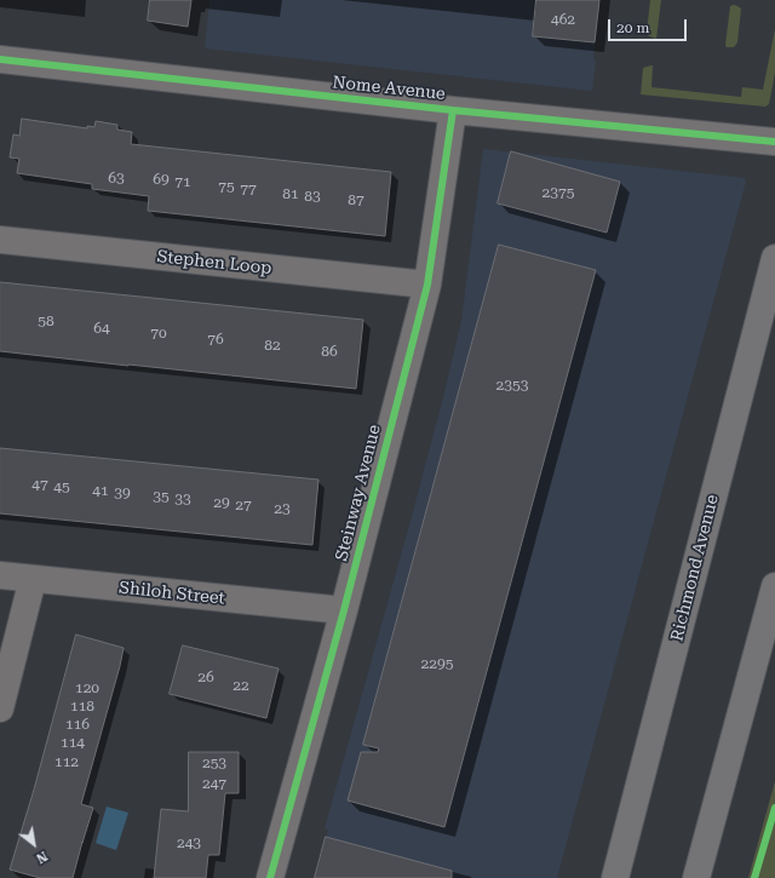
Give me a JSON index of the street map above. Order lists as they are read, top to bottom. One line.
{"streets":{"main road":["Richmond Avenue"],"street":["Nome Avenue","Stephen Loop","Steinway Avenue","Shiloh Street"]},"crossings":[["Nome Avenue","Steinway Avenue"],["Stephen Loop","Steinway Avenue"],["Steinway Avenue","Shiloh Street"]],"house_numbers":["462","63","69","71","75","77","2375","81","83","87","58","64","70","76","82","86","2353","47","45","41","39","35","33","29","27","23","2295","26","22","120","118","116","114","112","253","247","243"],"scale_bar":"20 m","north":"bottom right"}
